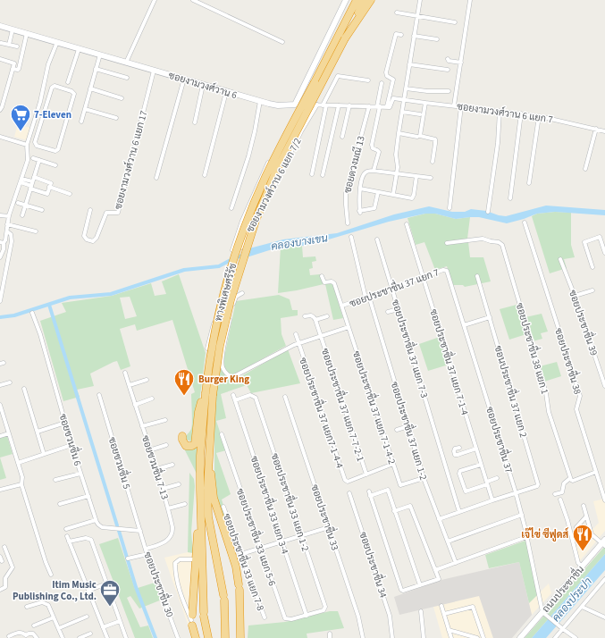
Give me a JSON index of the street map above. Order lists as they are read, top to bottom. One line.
{"streets":{"highway":["ทางพิเศษศรีรัช"],"street":["ซอยงามวงศ์วาน 6","ซอยงามวงศ์วาน 6 แยก 7","ซอยงามวงศ์วาน 6 แยก 17","ซอยดวงมณี 13","ซอยงามวงศ์วาน 6 แยก 7/2","ซอยประชาชื่น 37 แยก 7","ซอยประชาชื่น 39","ซอยประชาชื่น 37 แยก 7-3","ซอยประชาชื่น 38 แยก 1","ซอยประชาชื่น 38","ซอยประชาชื่น 37 แยก 7-1-4","ซอนประชาชื่น 37 แยก 2","ซอยประชาชื่น 37 แยก 7-7-2-1","ซอยประชาชื่น 37 แยก 7-1-4-2","ซอยประชาชื่น 37 แยก7-1-4-4","ซอยประชาชื่น 37 แยก 1-2","ซอยชวนชื่น 6","ซอยประชาชื่น 37","ซอยชวนชื่น 5","ซอยชวนชื่น 7-13","ซอยประชาชื่น 33 แยก 1-2","ซอยประชาชื่น 33 แยก 3-4","ซอยประชาชื่น 33","ซอยประชาชื่น 33 แยก 5-6","ซอยประชาชื่น 33 แยก 7-8","ซอยประชาชื่น 34","ซอยประชาชื่น 30","ถนนประชาชื่น"]},"crossings":[["ซอยงามวงศ์วาน 6","ซอยงามวงศ์วาน 6 แยก 17"],["ซอยประชาชื่น 37 แยก 7","ซอยประชาชื่น 37 แยก 7-3"],["ซอยประชาชื่น 37 แยก 7","ซอยประชาชื่น 37 แยก 7-1-4"],["ซอยประชาชื่น 37 แยก 7","ซอยประชาชื่น 37 แยก 7-1-4-2"],["ซอยประชาชื่น 37 แยก 7","ซอยประชาชื่น 37 แยก 1-2"],["ซอยประชาชื่น 37 แยก 7","ซอยประชาชื่น 37"],["ซอนประชาชื่น 37 แยก 2","ซอยประชาชื่น 37"],["ซอยประชาชื่น 37 แยก 7-7-2-1","ซอยประชาชื่น 37 แยก7-1-4-4"],["ซอยประชาชื่น 37 แยก 7-1-4-2","ซอยประชาชื่น 37 แยก 1-2"],["ซอยประชาชื่น 37","ถนนประชาชื่น"],["ซอยชวนชื่น 5","ซอยประชาชื่น 30"],["ซอยชวนชื่น 7-13","ซอยประชาชื่น 30"],["ซอยประชาชื่น 33 แยก 1-2","ซอยประชาชื่น 33 แยก 3-4"],["ซอยประชาชื่น 33 แยก 1-2","ซอยประชาชื่น 33 แยก 5-6"],["ซอยประชาชื่น 33 แยก 3-4","ซอยประชาชื่น 33 แยก 5-6"]],"water":["คลองบางเขน","คลองประปา"],"places":{"supermarket":["7-Eleven"],"restaurant":["Burger King","เจ๊ไข่ ซีฟูดส์"],"office":["Itim Music Publishing Co., Ltd."]}}
